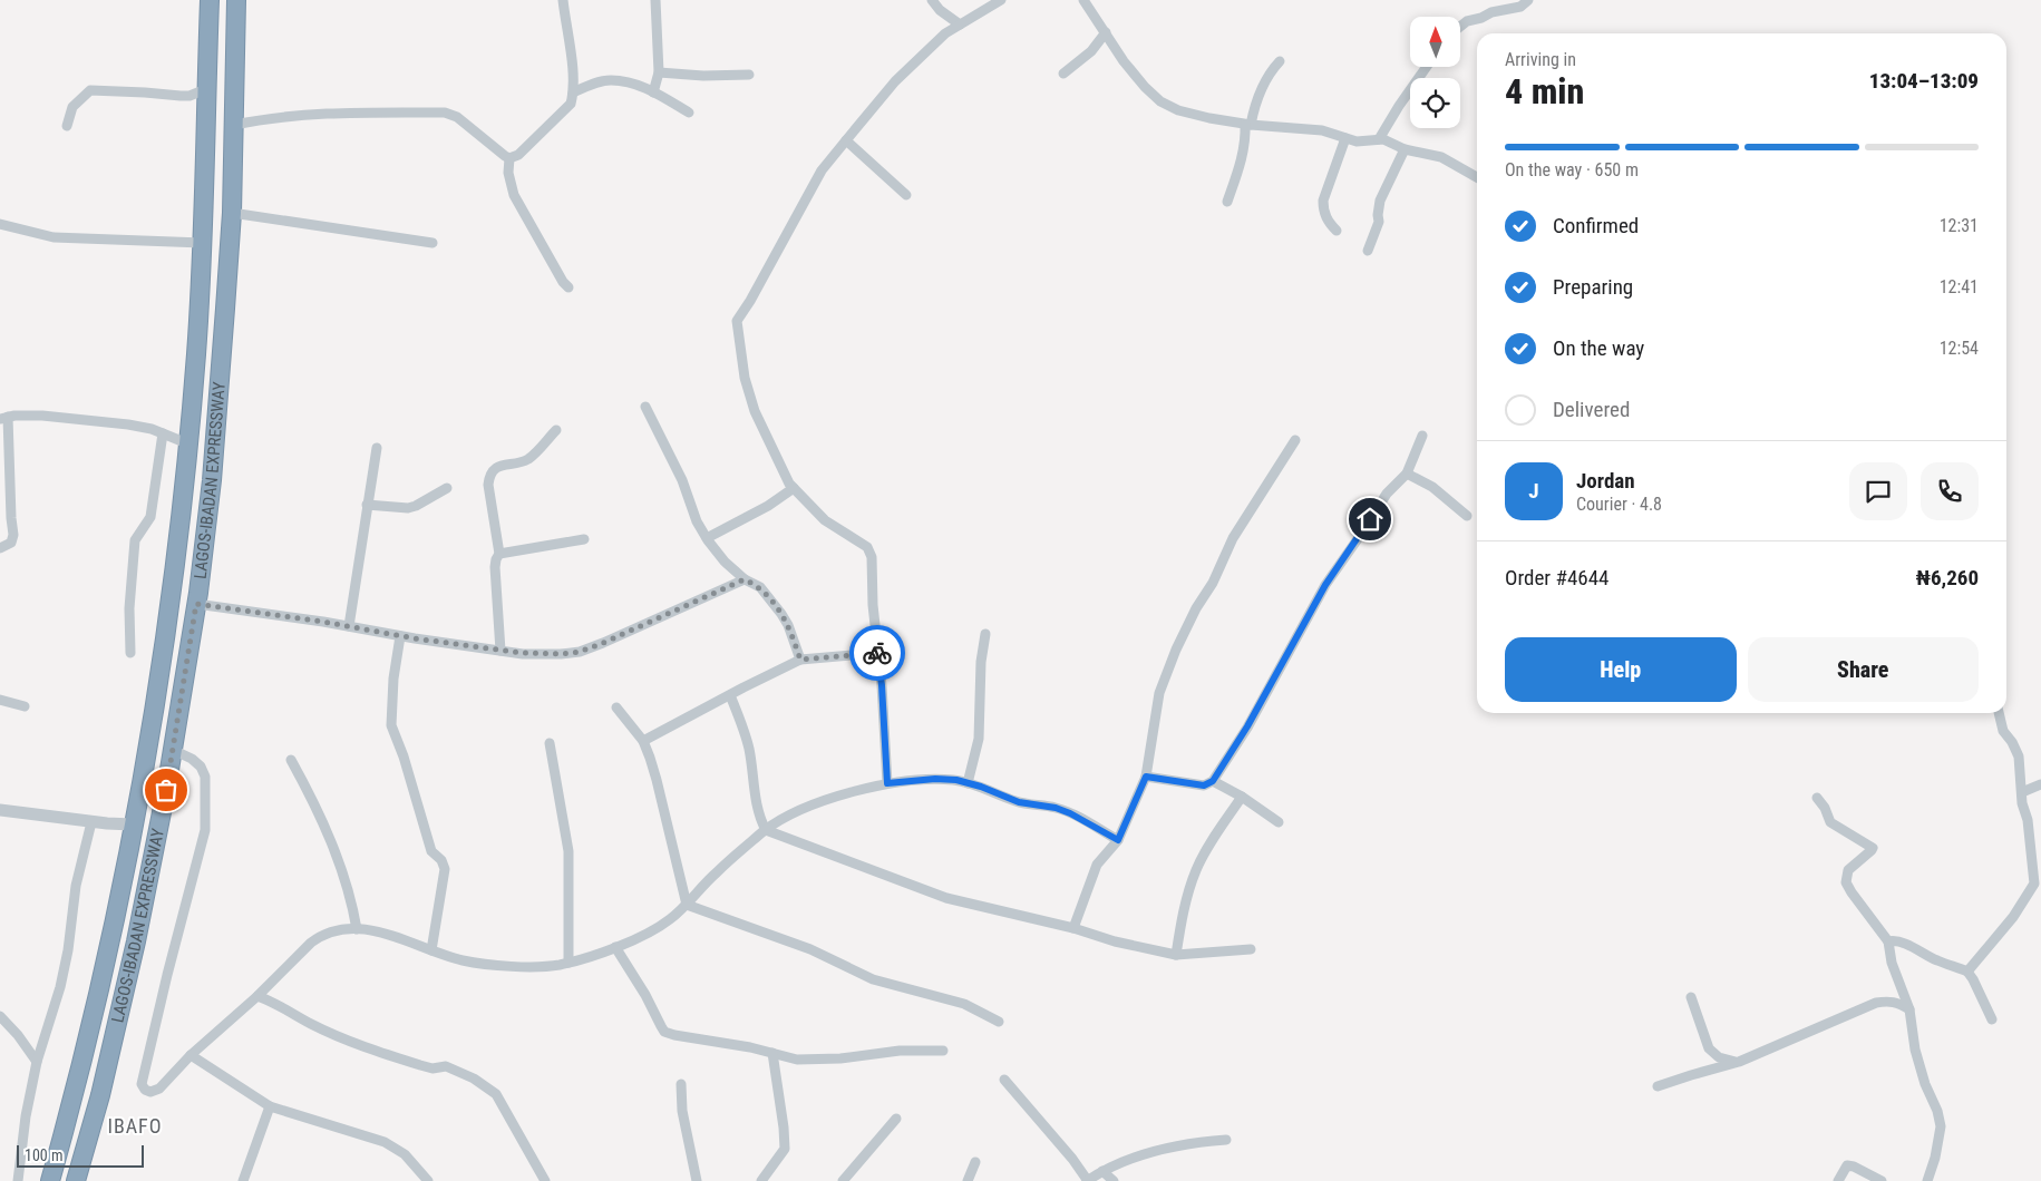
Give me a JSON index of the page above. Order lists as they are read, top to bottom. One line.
{"streets":{"highway":["LAGOS-IBADAN EXPRESSWAY"]},"districts":["IBAFO"],"scale_bar":"100 m","north":"top","page":{"heading":["4 min","Arriving in","13:04–13:09"],"panel":["Jordan","Courier · 4.8","Order #4644","₦6,260"],"bar":"On the way · 650 m","list":[["Confirmed","12:31"],["Preparing","12:41"],["On the way","12:54"],"Delivered"],"round":"J","buttons":["Help","Share"],"scale":"100 m"}}
